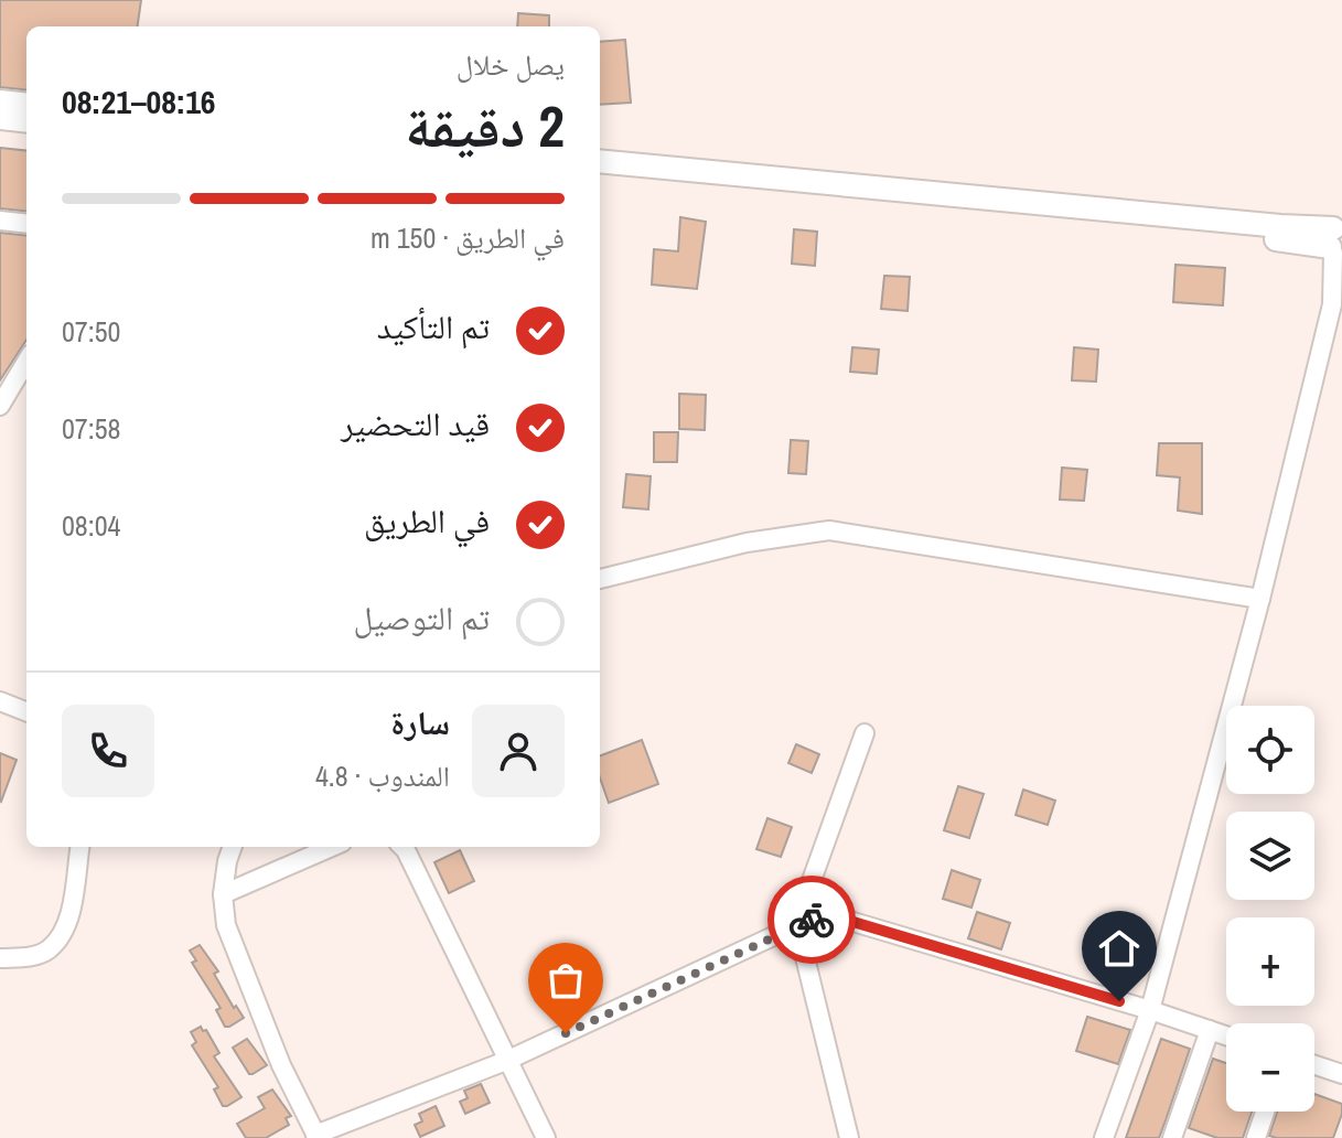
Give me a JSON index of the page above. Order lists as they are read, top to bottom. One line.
{"page":{"heading":["2 دقيقة","يصل خلال","08:16–08:21"],"panel":["سارة","المندوب · 4.8"],"bar":"في الطريق · 150 m","list":[["تم التأكيد","07:50"],["قيد التحضير","07:58"],["في الطريق","08:04"],"تم التوصيل"],"map_buttons":["+","−"]}}
